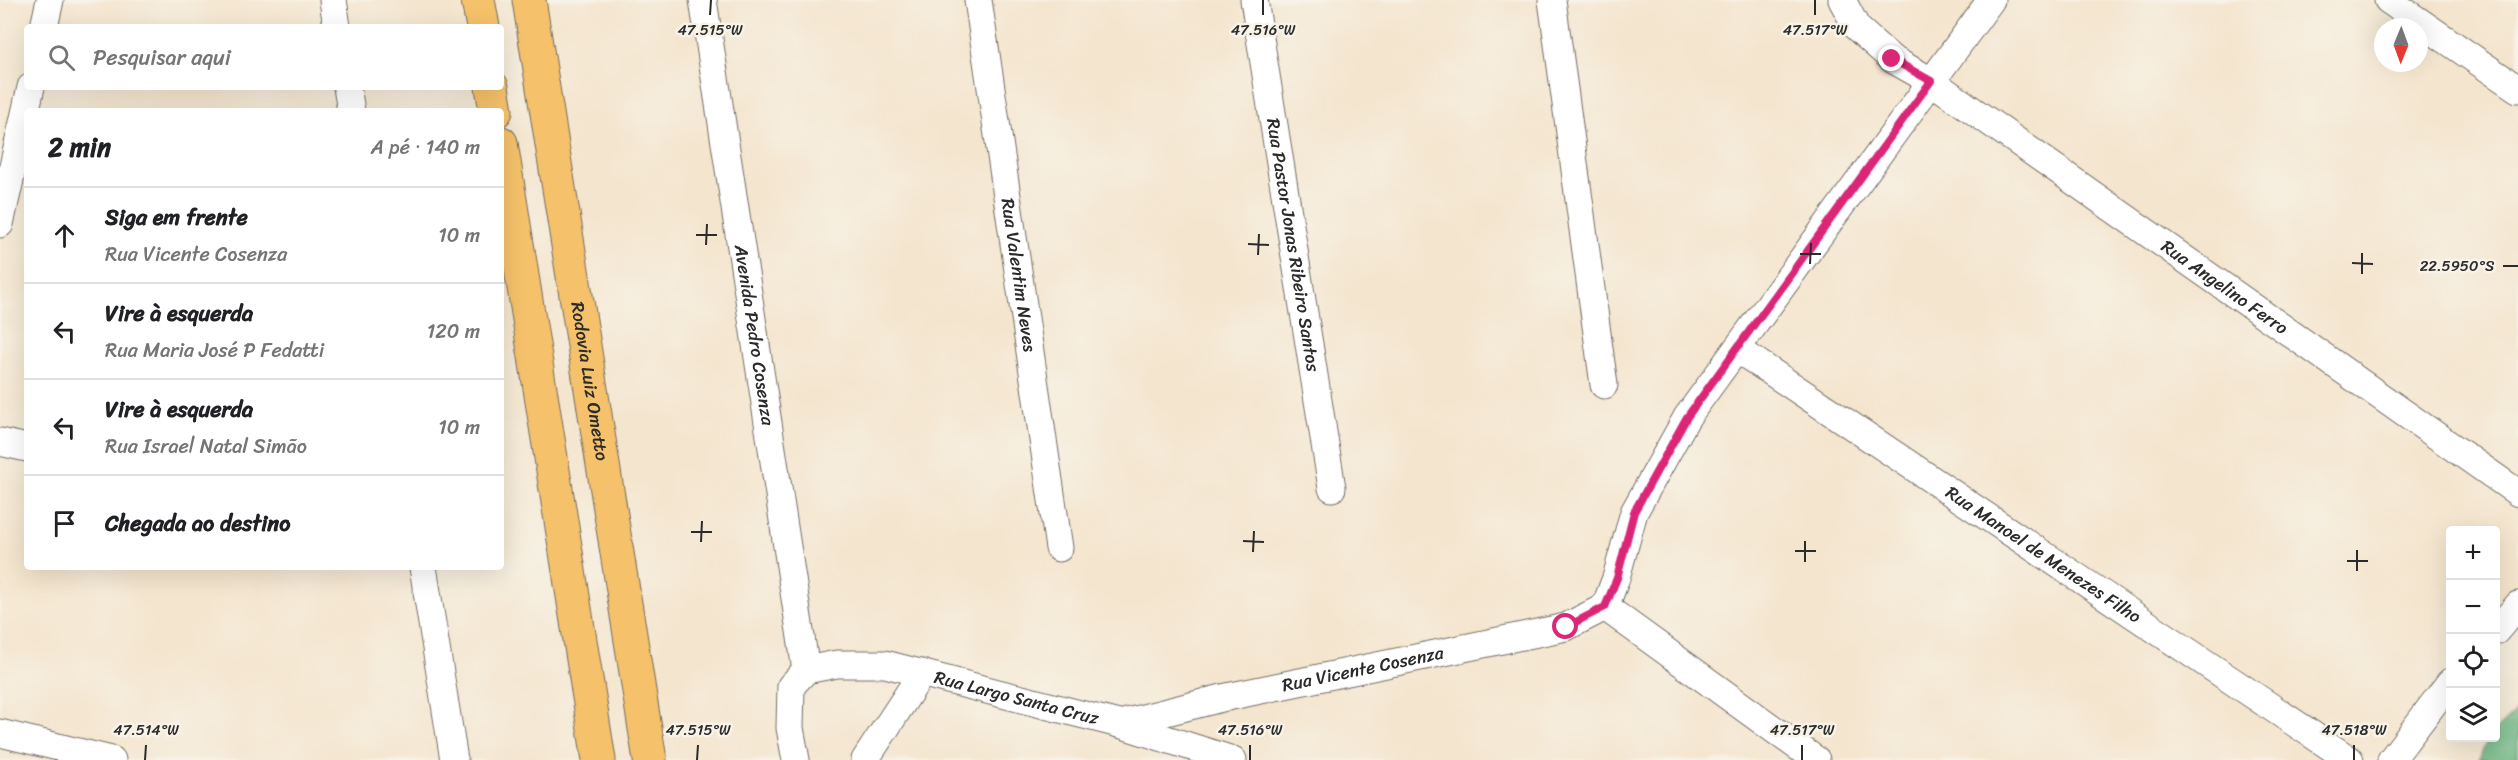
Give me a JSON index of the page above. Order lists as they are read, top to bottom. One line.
{"streets":{"main road":["Rodovia Luiz Ometto"],"street":["Rua Pastor Jonas Ribeiro Santos","Rua Valentim Neves","Rua Angelino Ferro","Avenida Pedro Cosenza","Rua Manoel de Menezes Filho","Rua Vicente Cosenza","Rua Largo Santa Cruz"]},"crossings":[["Avenida Pedro Cosenza","Rua Largo Santa Cruz"],["Rua Vicente Cosenza","Rua Largo Santa Cruz"]],"north":"bottom","page":{"search":"Pesquisar aqui","heading":["2 min","A pé · 140 m"],"list":[["Siga em frente","Rua Vicente Cosenza","10 m"],["Vire à esquerda","Rua Maria José P Fedatti","120 m"],["Vire à esquerda","Rua Israel Natal Simão","10 m"],"Chegada ao destino"],"map_buttons":["+","−"]},"coordinates":["47.515°W","47.516°W","47.517°W","22.5950°S","47.514°W","47.518°W"]}
